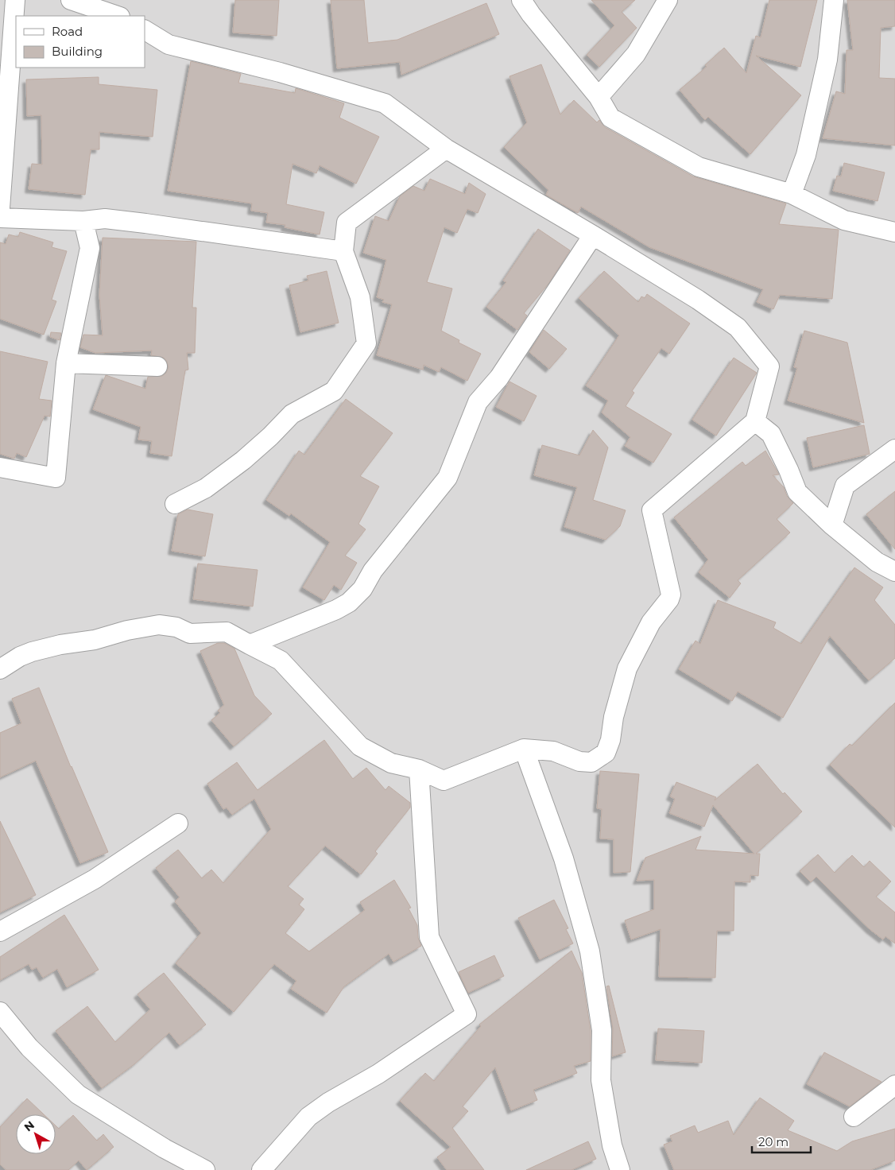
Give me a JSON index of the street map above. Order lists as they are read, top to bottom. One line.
{"legend":["Road","Building"],"scale_bar":"20 m","north":"top left"}
